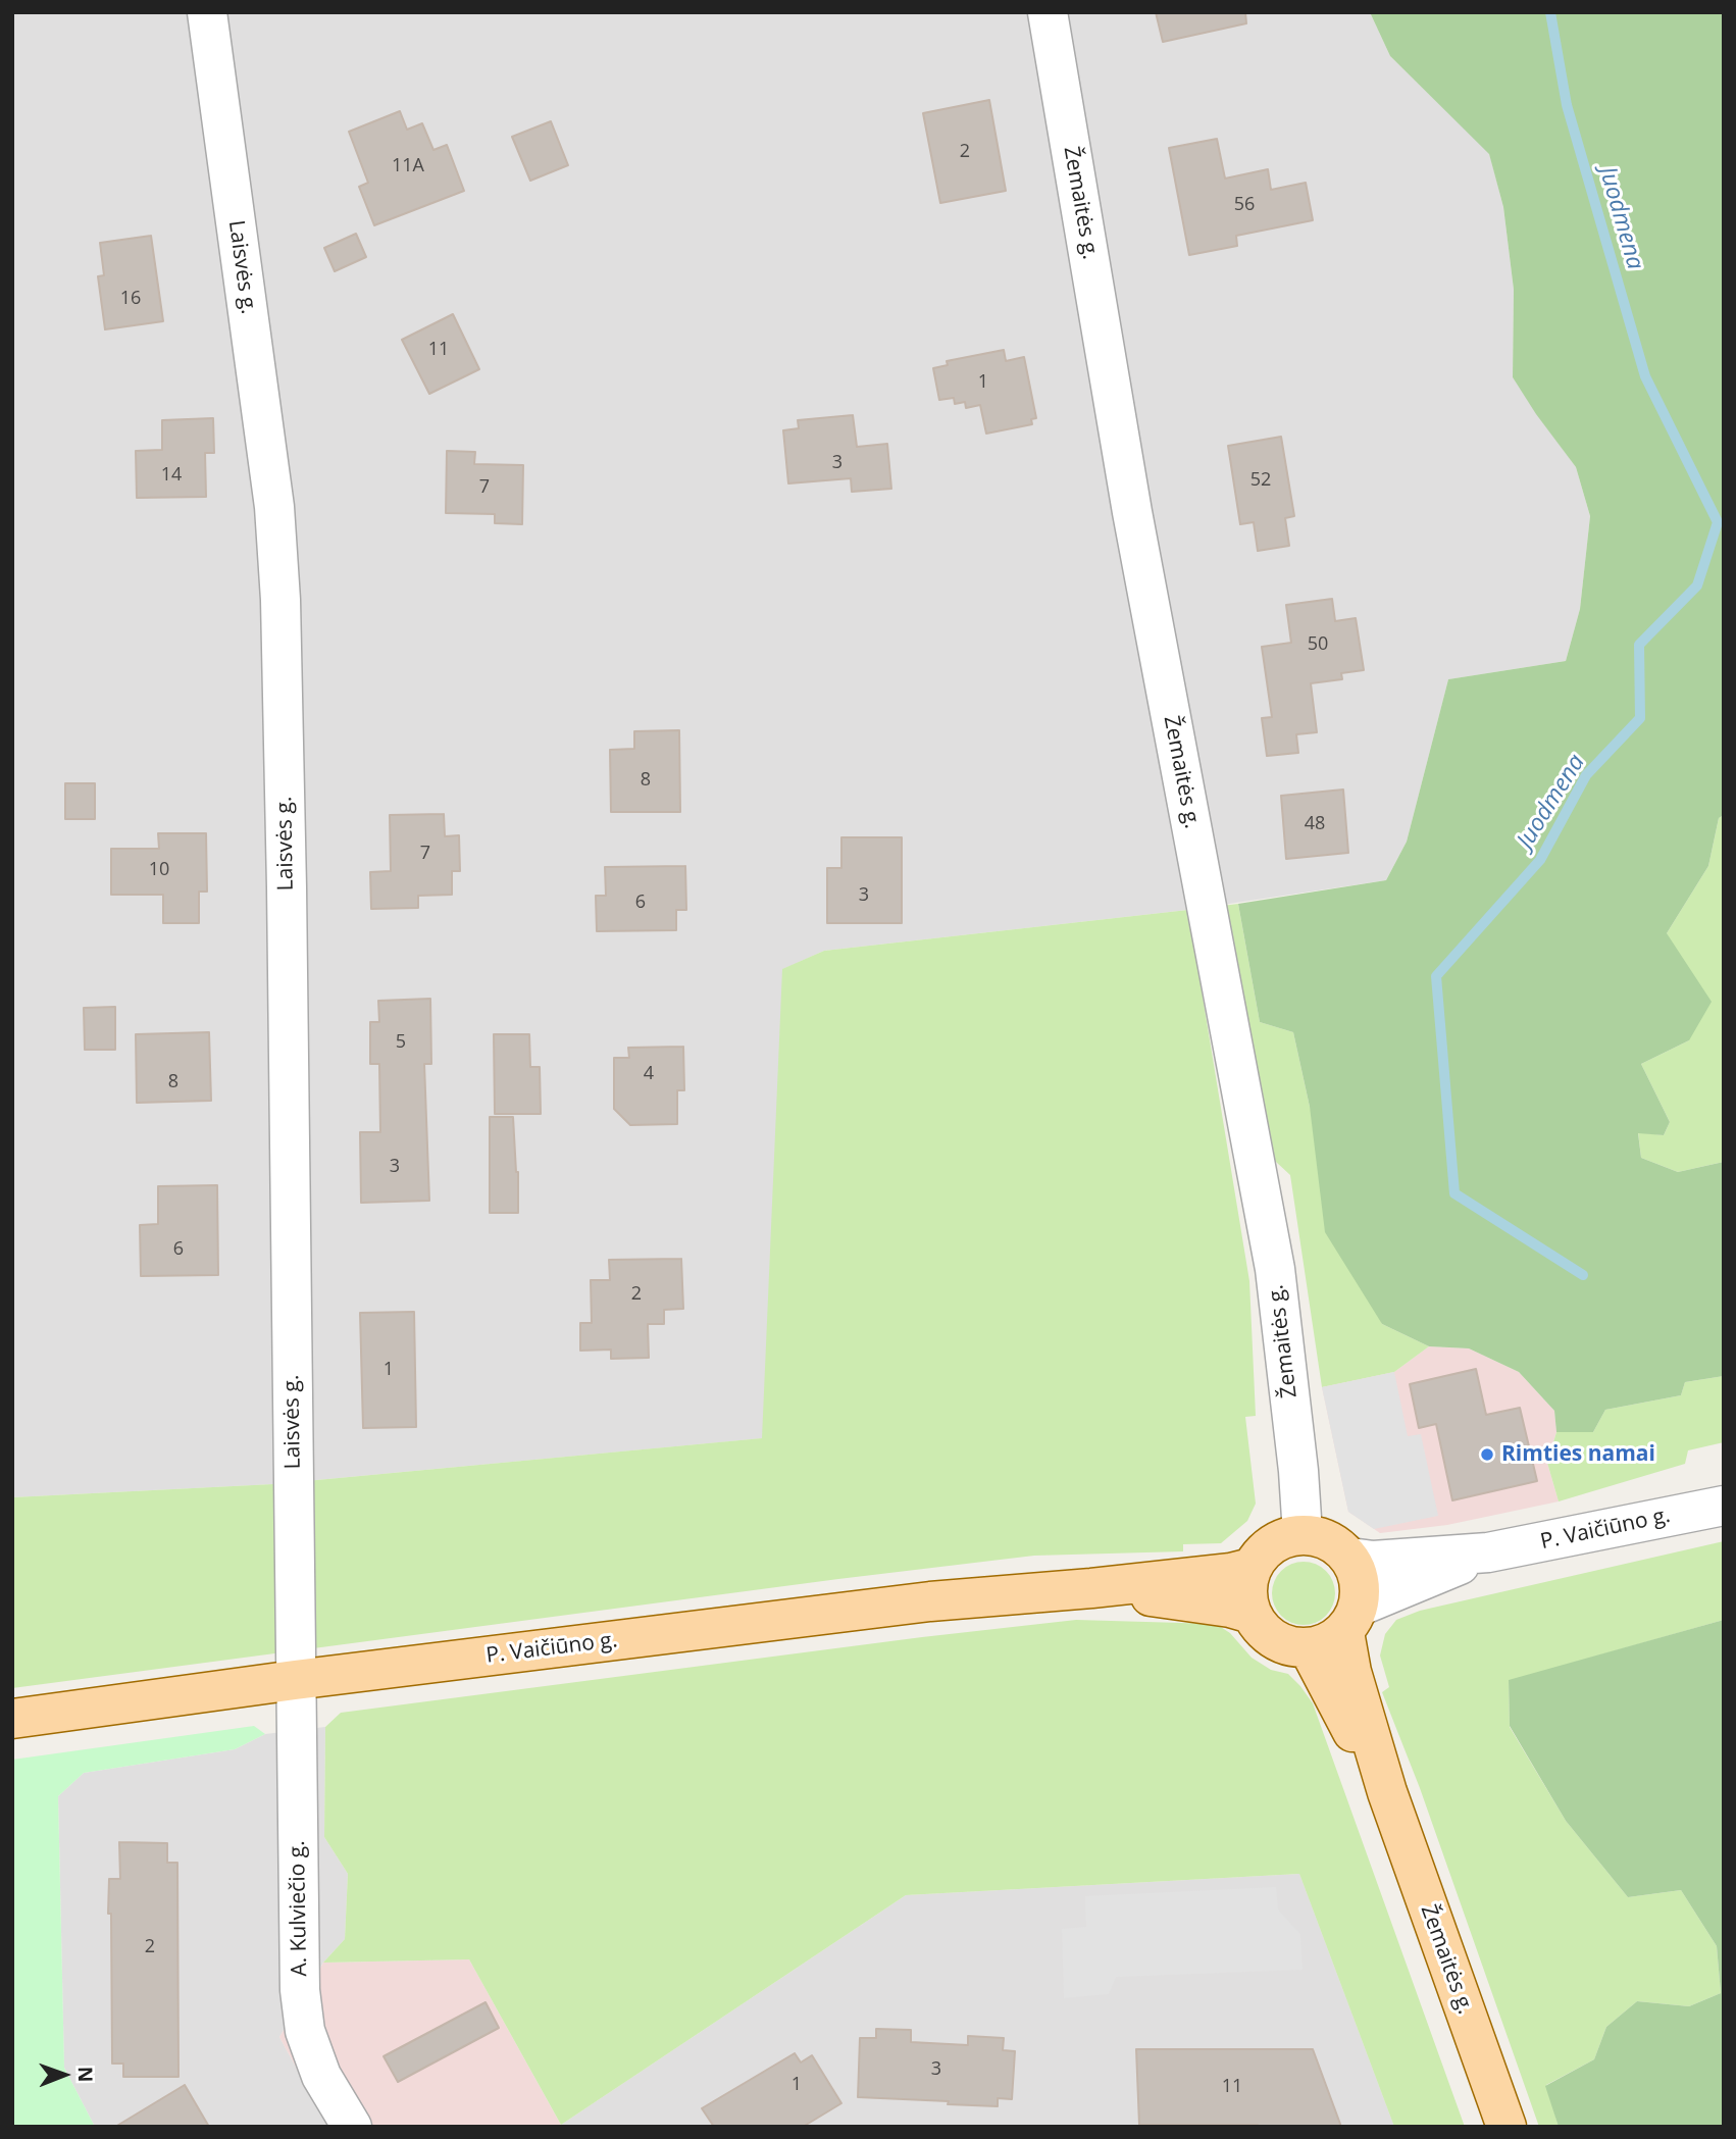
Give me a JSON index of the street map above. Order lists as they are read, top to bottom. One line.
{"streets":{"main road":["Žemaitės g.","P. Vaičiūno g."],"street":["Laisvės g.","A. Kulviečio g."]},"crossings":[["Žemaitės g.","P. Vaičiūno g."],["Laisvės g.","P. Vaičiūno g."],["Laisvės g.","A. Kulviečio g."],["P. Vaičiūno g.","A. Kulviečio g."]],"water":["Juodmena"],"places":["Rimties namai"],"house_numbers":["2","11A","56","16","11","1","3","14","52","7","50","8","48","7","10","3","6","5","4","8","3","6","2","1","2","3","1","11"],"north":"right"}
